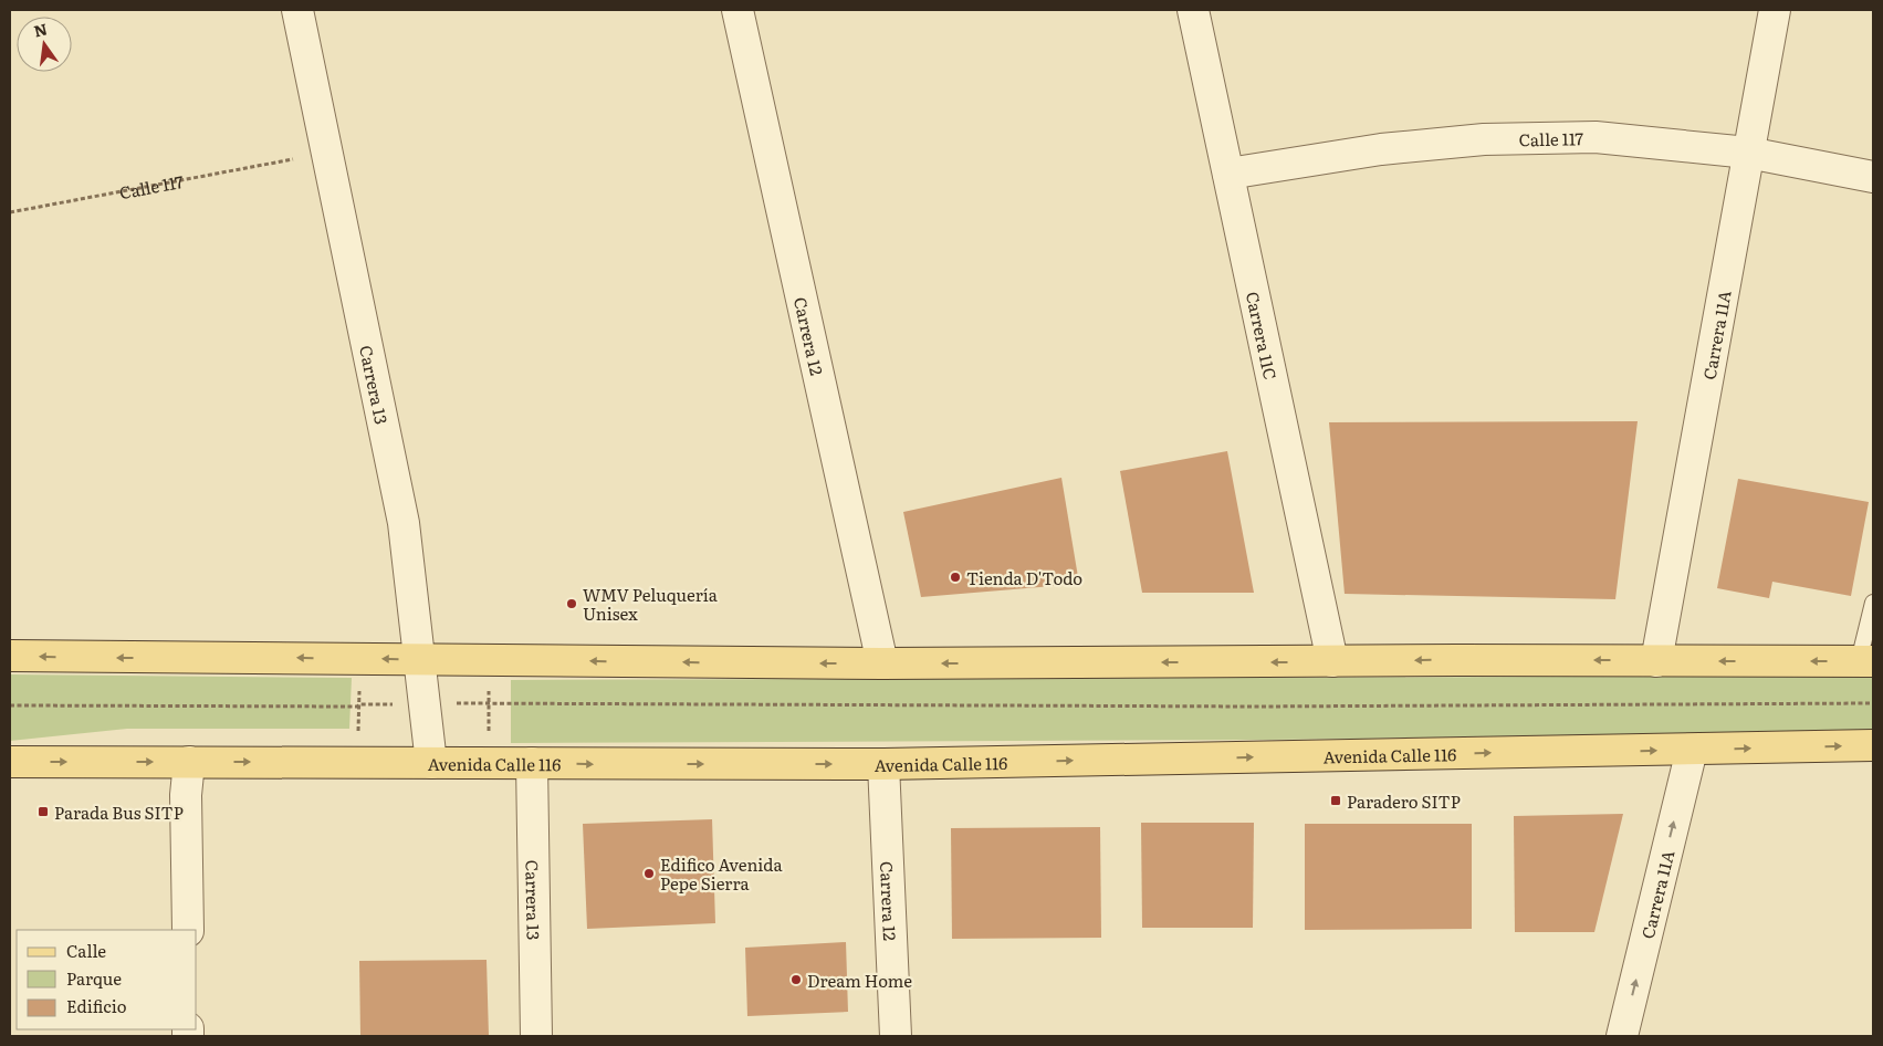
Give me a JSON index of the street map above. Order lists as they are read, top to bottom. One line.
{"streets":{"main road":["Avenida Calle 116"],"street":["Calle 117","Carrera 11A","Carrera 12","Carrera 11C","Carrera 13"]},"crossings":[["Calle 117","Carrera 11A"],["Calle 117","Carrera 11C"],["Carrera 11A","Avenida Calle 116"],["Carrera 12","Avenida Calle 116"],["Carrera 13","Avenida Calle 116"]],"places":{"other":["Tienda D'Todo","WMV Peluquería Unisex","Edifico Avenida Pepe Sierra","Dream Home"],"transit":["Paradero SITP","Parada Bus SITP"]},"legend":["Calle","Parque","Edificio"],"north":"top"}
